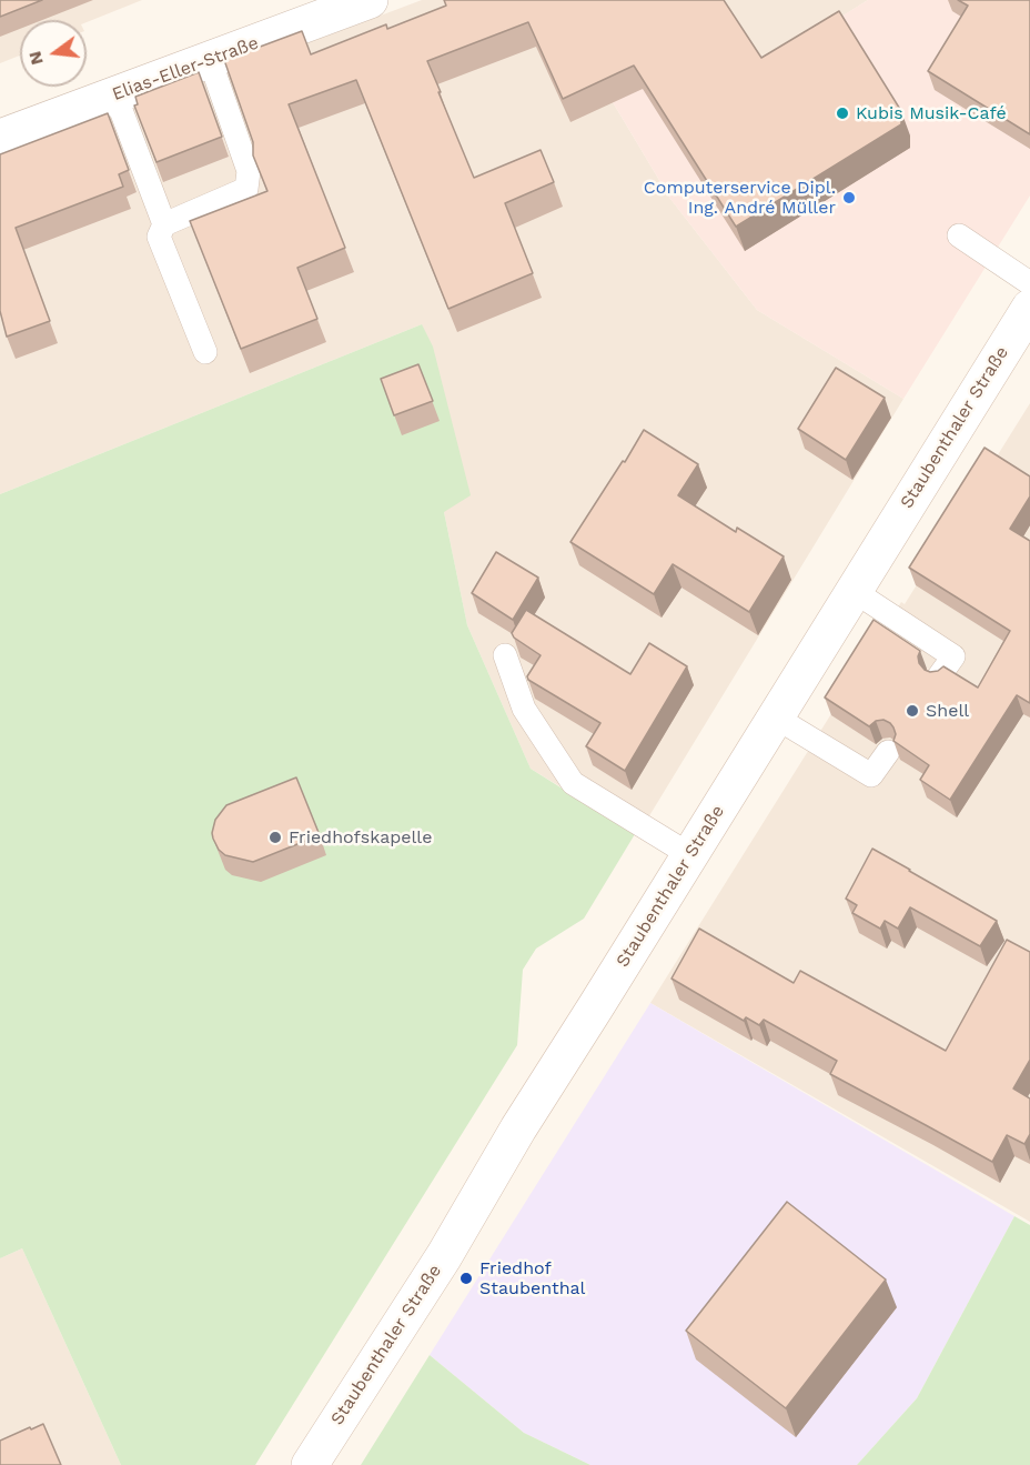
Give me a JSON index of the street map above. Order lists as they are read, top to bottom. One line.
{"streets":{"main road":["Elias-Eller-Straße","Staubenthaler Straße"]},"places":["Kubis Musik-Café","Computerservice Dipl. Ing. André Müller","Shell","Friedhofskapelle","Friedhof Staubenthal"],"north":"left"}
